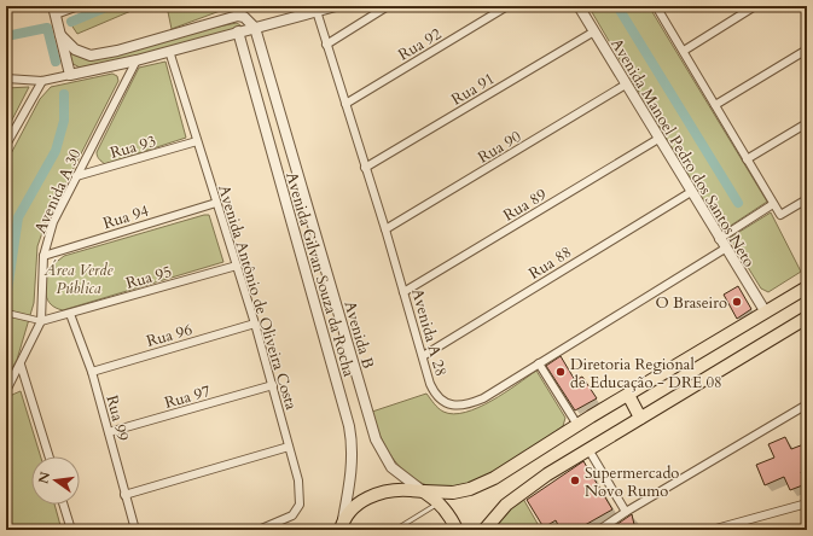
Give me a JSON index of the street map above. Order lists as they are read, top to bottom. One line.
{"streets":{"street":["Rua 92","Rua 91","Rua 93","Rua 90","Avenida Manoel Pedro dos Santos Neto","Avenida A 30","Rua 89","Rua 94","Rua 88","Avenida Gilvan Souza da Rocha","Rua 95","Avenida Antônio de Oliveira Costa","Avenida A 28","Rua 96","Avenida B","Rua 97","Rua 99"]},"crossings":[["Rua 92","Avenida A 28"],["Rua 91","Avenida Manoel Pedro dos Santos Neto"],["Rua 91","Avenida A 28"],["Rua 93","Avenida A 30"],["Rua 93","Avenida Antônio de Oliveira Costa"],["Rua 90","Avenida Manoel Pedro dos Santos Neto"],["Rua 90","Avenida A 28"],["Avenida Manoel Pedro dos Santos Neto","Rua 89"],["Avenida Manoel Pedro dos Santos Neto","Rua 88"],["Avenida Manoel Pedro dos Santos Neto","Avenida A 28"],["Avenida A 30","Rua 94"],["Avenida A 30","Rua 95"],["Rua 89","Avenida A 28"],["Rua 94","Avenida Antônio de Oliveira Costa"],["Rua 88","Avenida A 28"],["Rua 95","Avenida Antônio de Oliveira Costa"],["Rua 95","Rua 99"],["Avenida Antônio de Oliveira Costa","Rua 96"],["Avenida Antônio de Oliveira Costa","Rua 97"],["Rua 96","Rua 99"],["Rua 97","Rua 99"]],"parks":["Área Verde Pública"],"places":["O Braseiro","Diretoria Regional de Educação - DRE 08","Supermercado Novo Rumo"],"north":"left"}
